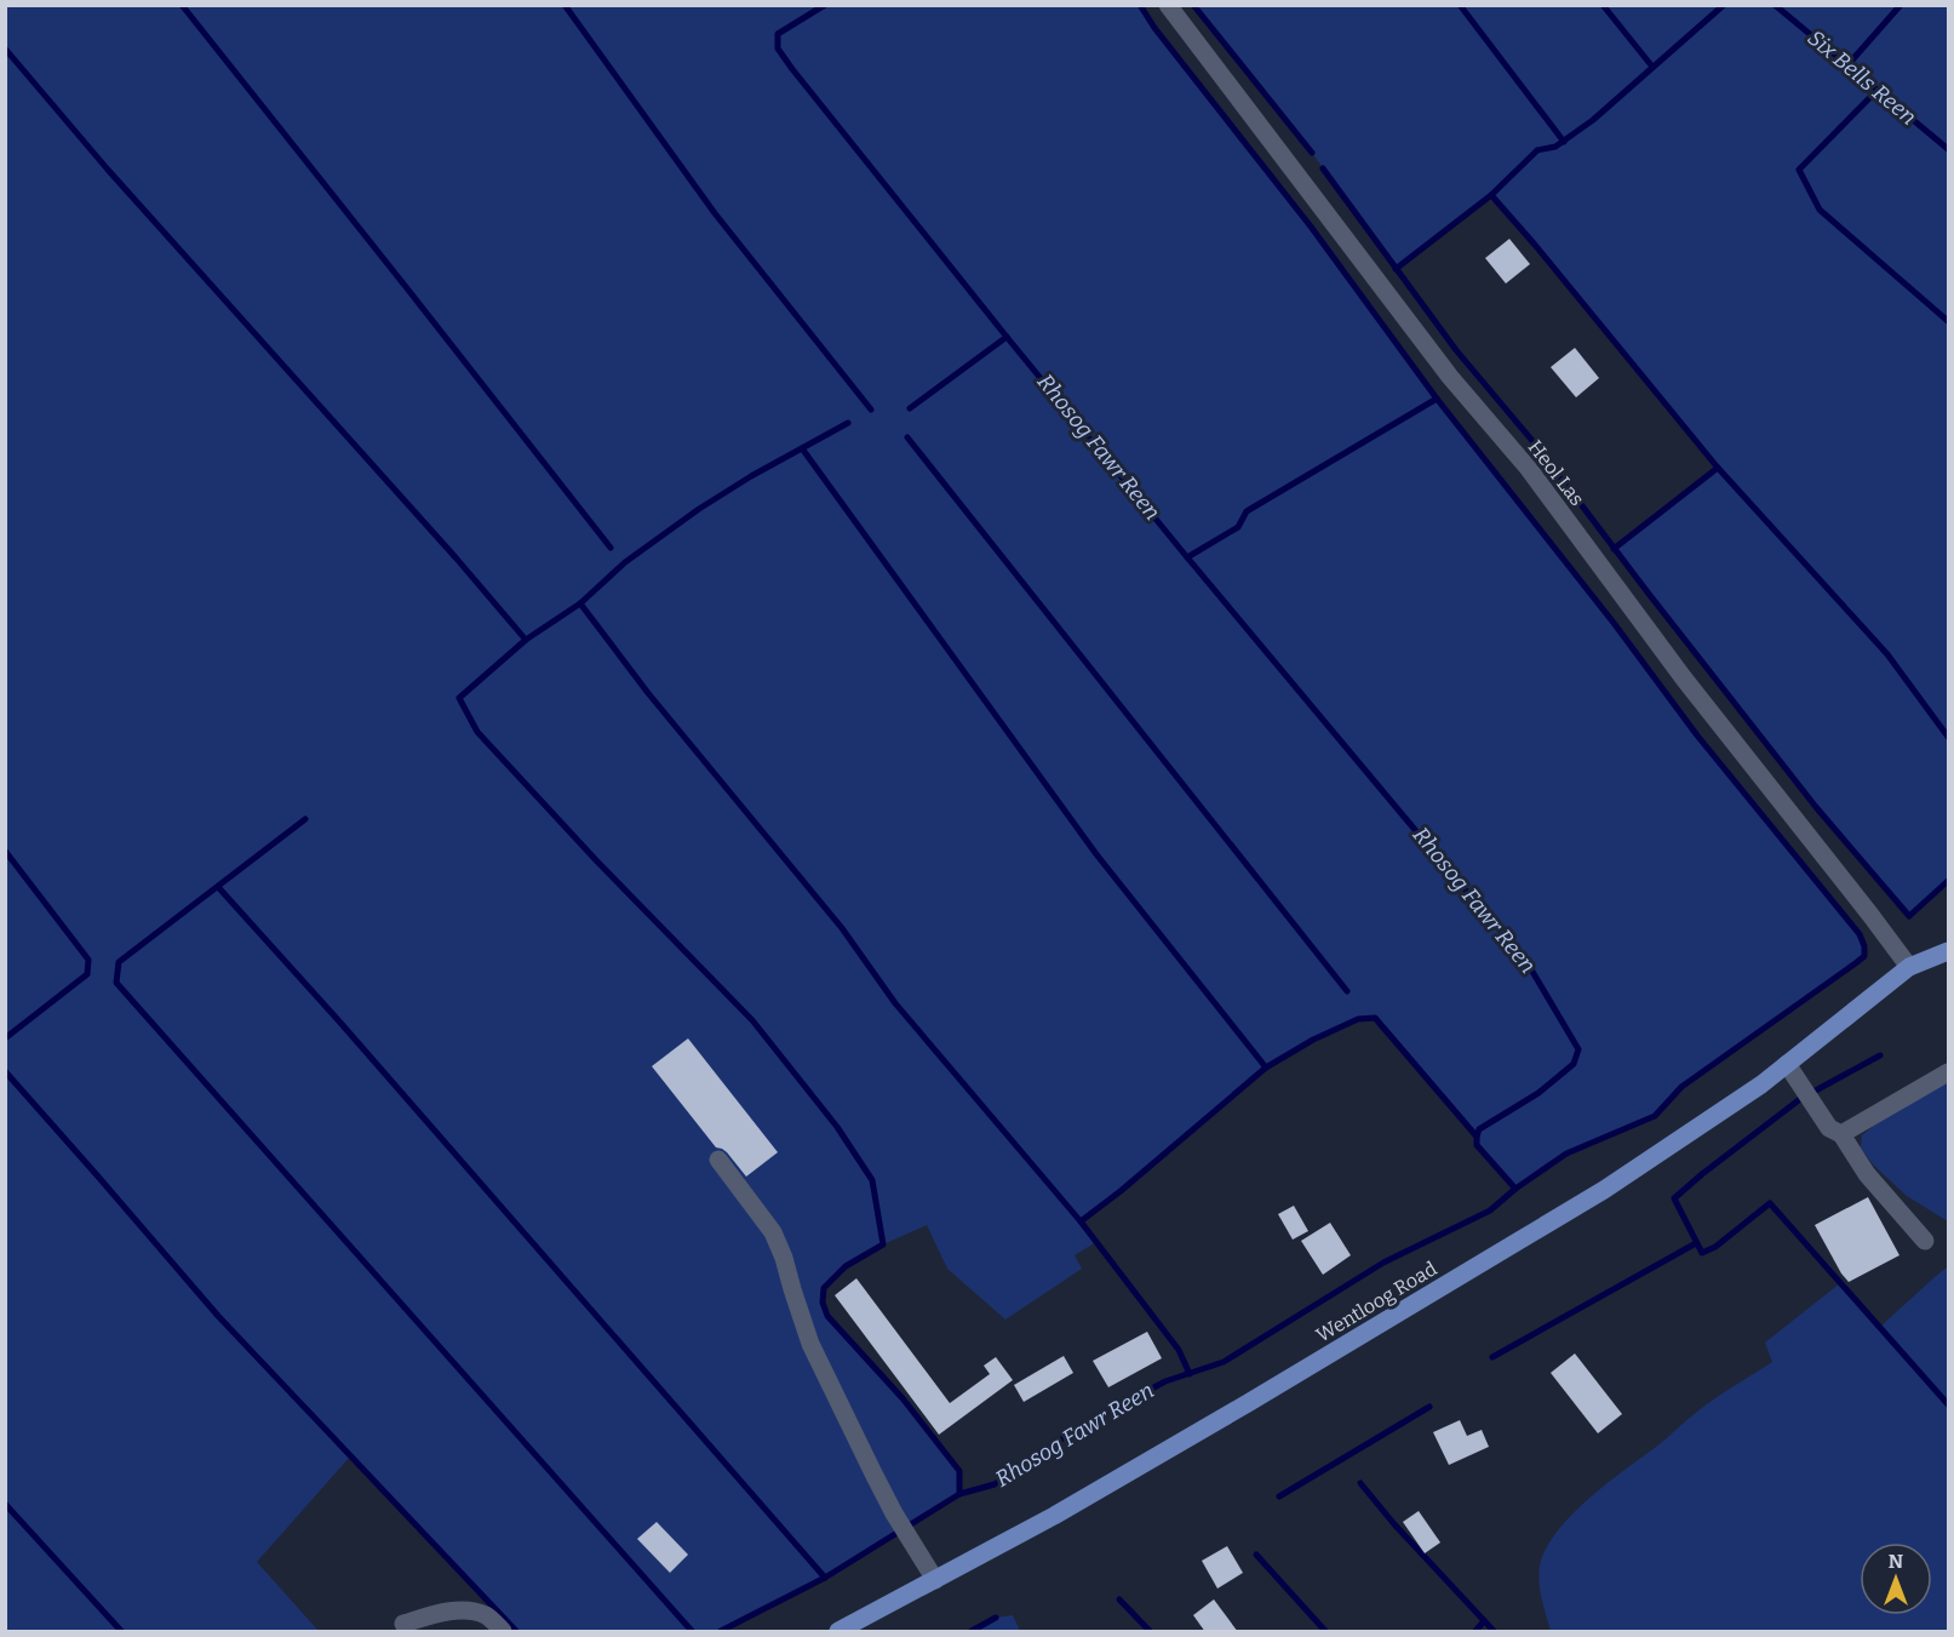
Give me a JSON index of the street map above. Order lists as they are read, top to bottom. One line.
{"streets":{"main road":["Wentloog Road"],"street":["Heol Las"]},"crossings":[["Heol Las","Wentloog Road"]],"water":["Six Bells Reen","Rhosog Fawr Reen"],"north":"top"}
